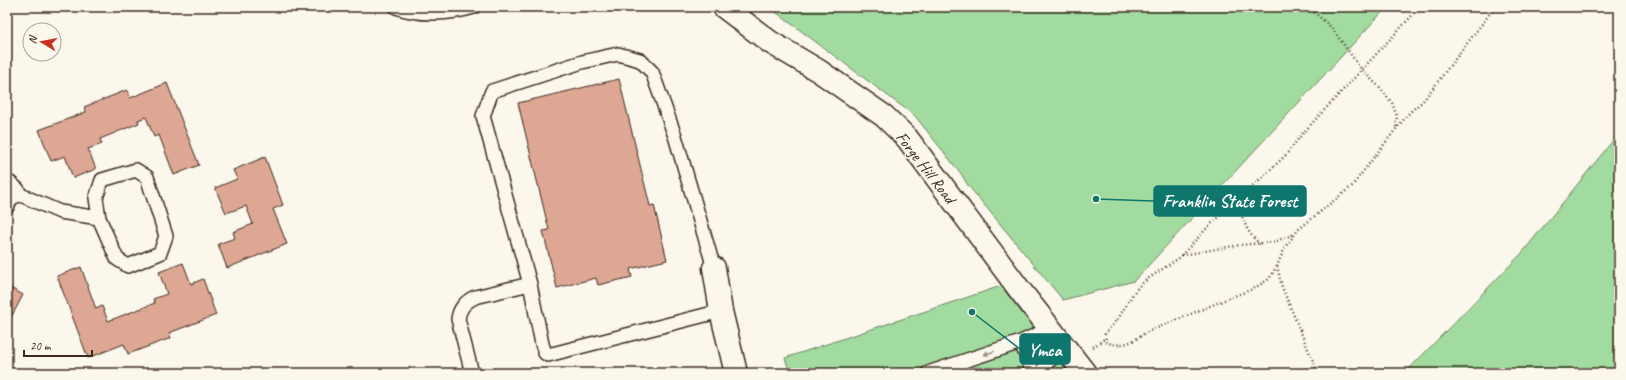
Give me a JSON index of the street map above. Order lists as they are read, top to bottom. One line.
{"streets":{"street":["Forge Hill Road"]},"places":["Franklin State Forest","Ymca"],"scale_bar":"20 m","north":"left"}
